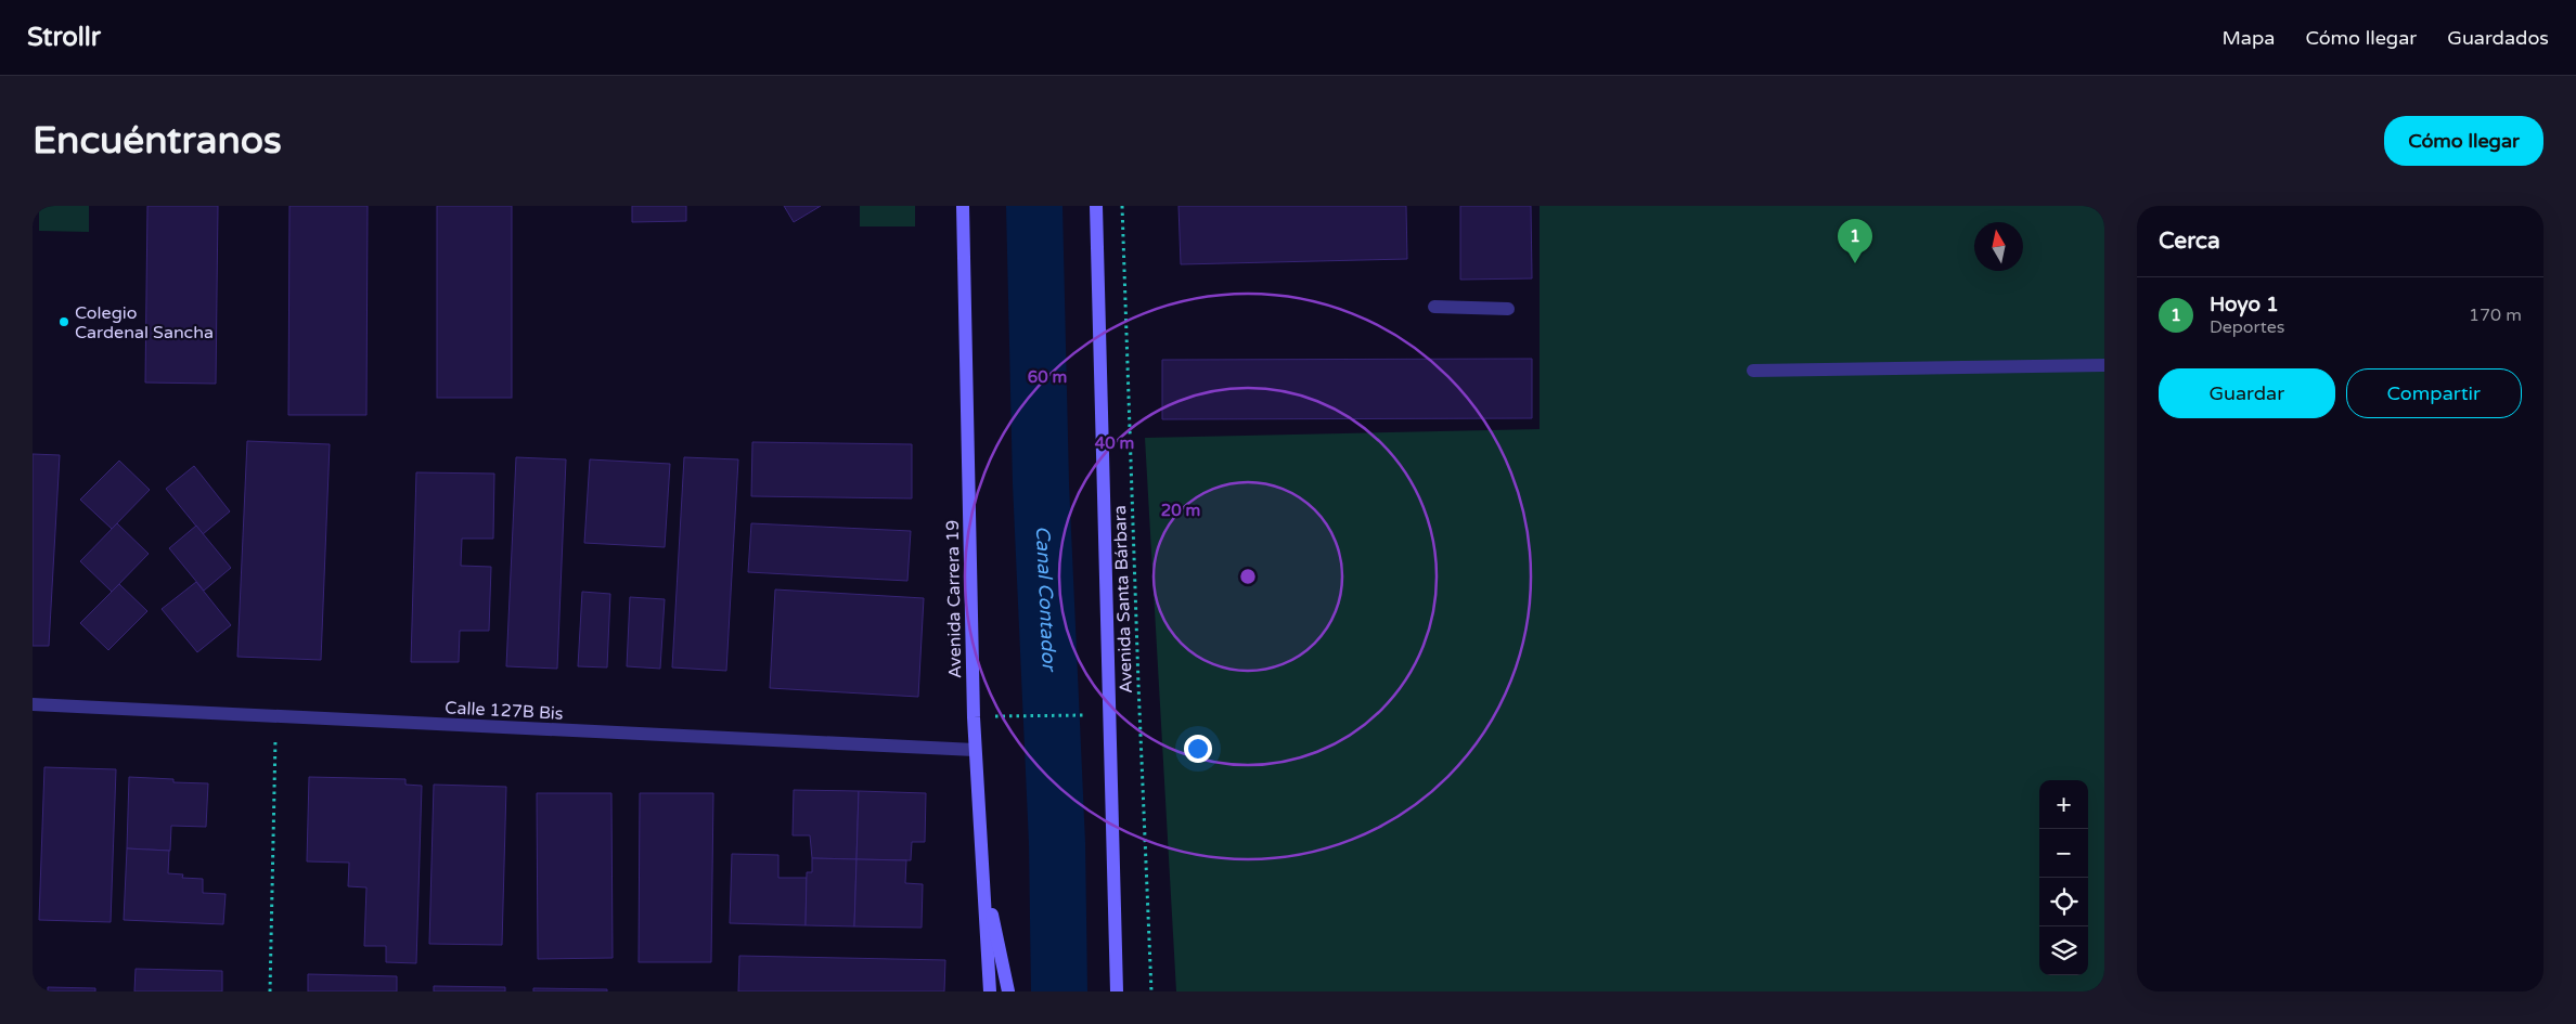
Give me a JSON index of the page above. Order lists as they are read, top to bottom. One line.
{"streets":{"main road":["Avenida Carrera 19"],"street":["Calle 127B Bis"],"path":["Avenida Santa Bárbara"]},"crossings":[["Avenida Carrera 19","Calle 127B Bis"]],"water":["Canal Contador"],"places":["Colegio Cardenal Sancha"],"north":"top","page":{"header":"Strollr","nav":["Mapa","Cómo llegar","Guardados"],"buttons":["Cómo llegar",["Guardar","Compartir"]],"title":"Encuéntranos","heading":"Cerca","pins":"1","list":[{"mark":"1","name":"Hoyo 1","note":"Deportes","value":"170 m"}],"map_buttons":["+","−"]},"rings":["60 m","40 m","20 m"]}
